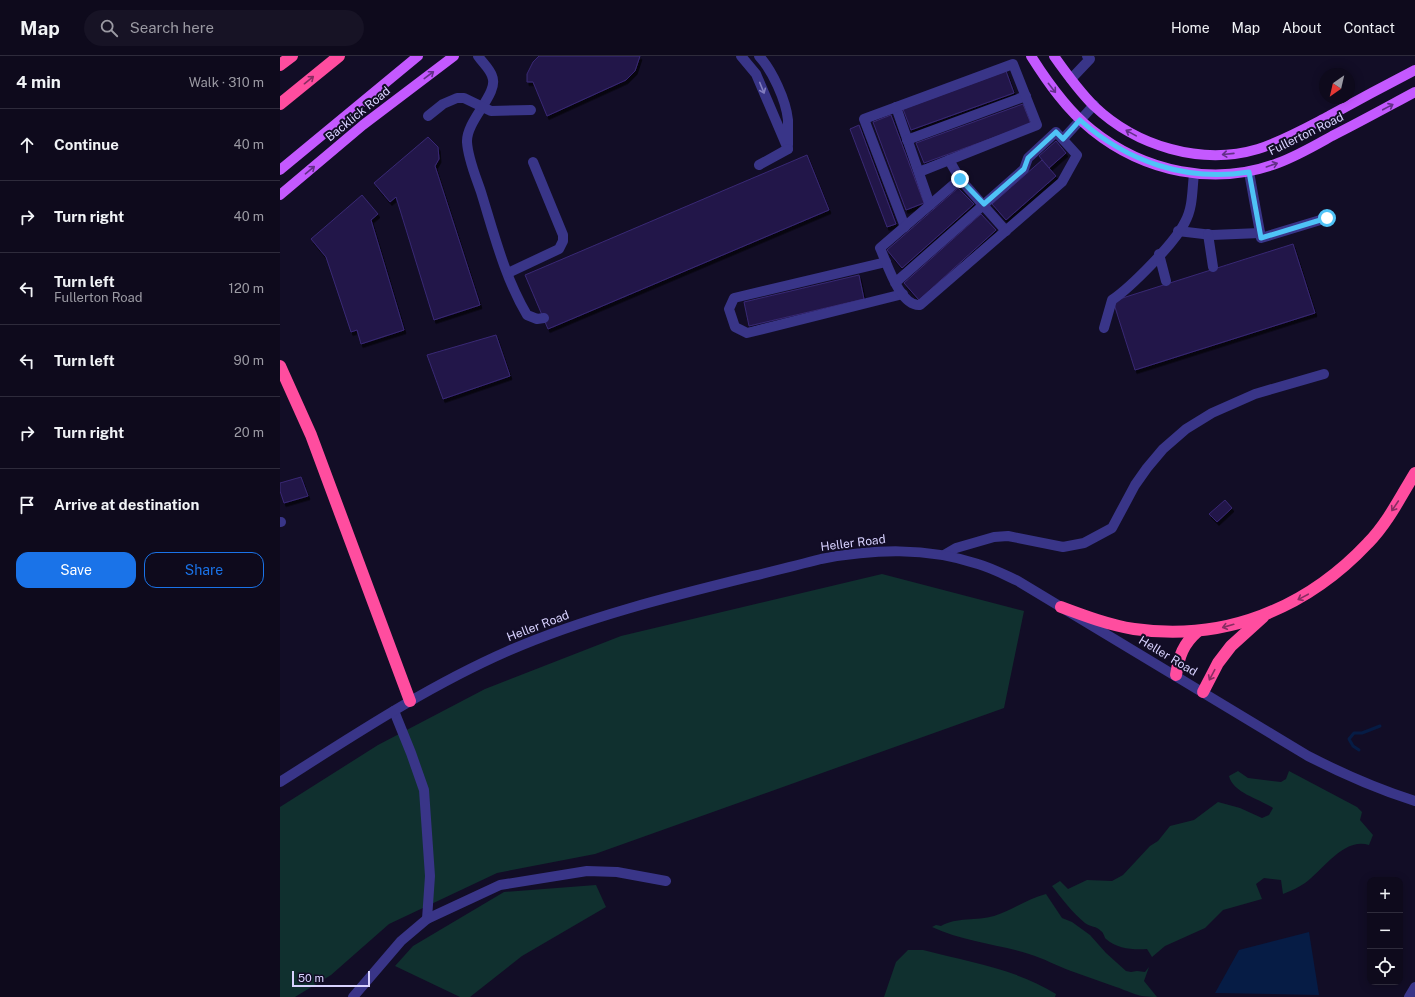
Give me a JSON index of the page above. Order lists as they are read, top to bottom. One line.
{"streets":{"main road":["Backlick Road","Fullerton Road"],"street":["Heller Road"]},"scale_bar":"50 m","north":"bottom left","page":{"header":"Map","search":"Search here","nav":["Home","Map","About","Contact"],"heading":["4 min","Walk · 310 m"],"list":[["Continue","40 m"],["Turn right","40 m"],["Turn left","Fullerton Road","120 m"],["Turn left","90 m"],["Turn right","20 m"],"Arrive at destination"],"buttons":["Save","Share"],"map_buttons":["+","−"],"scale":"50 m"}}
